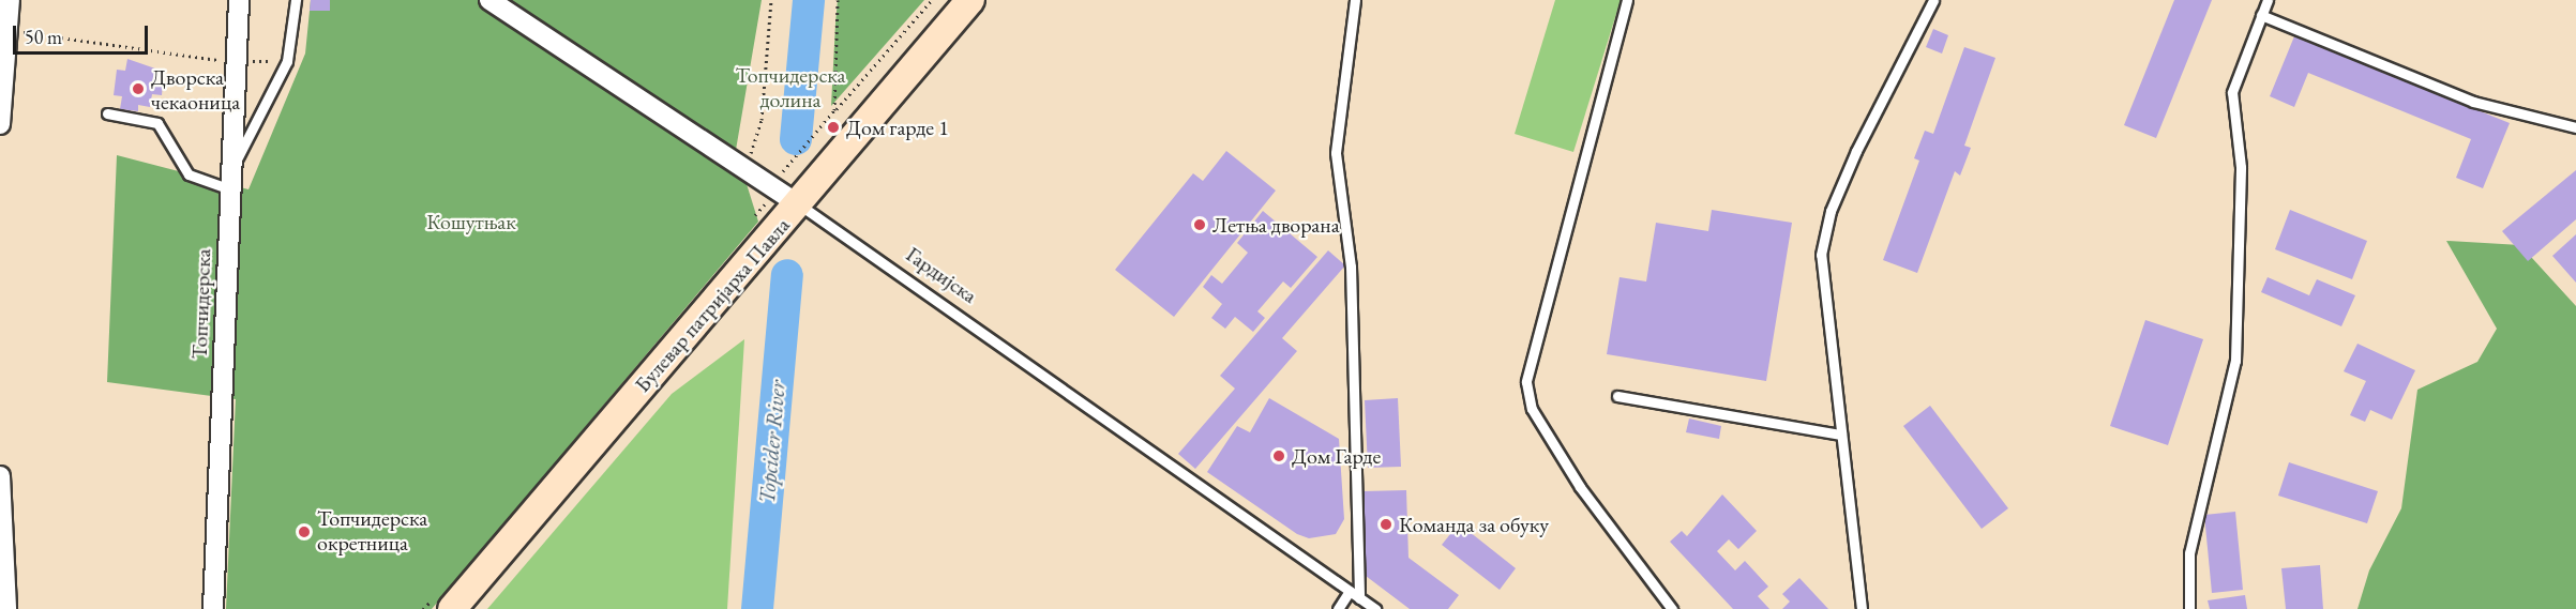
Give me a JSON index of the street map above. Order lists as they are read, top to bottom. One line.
{"streets":{"main road":["Булевар патријарха Павла"],"street":["Гардијска","Топчидерска"]},"crossings":[["Гардијска","Булевар патријарха Павла"]],"water":["Topcider River"],"parks":["Топчидерска долина","Кошутњак"],"places":["Дворска чекаоница","Дом гарде 1","Летња дворана","Дом Гарде","Команда за обуку","Топчидерска окретница"],"scale_bar":"50 m"}
